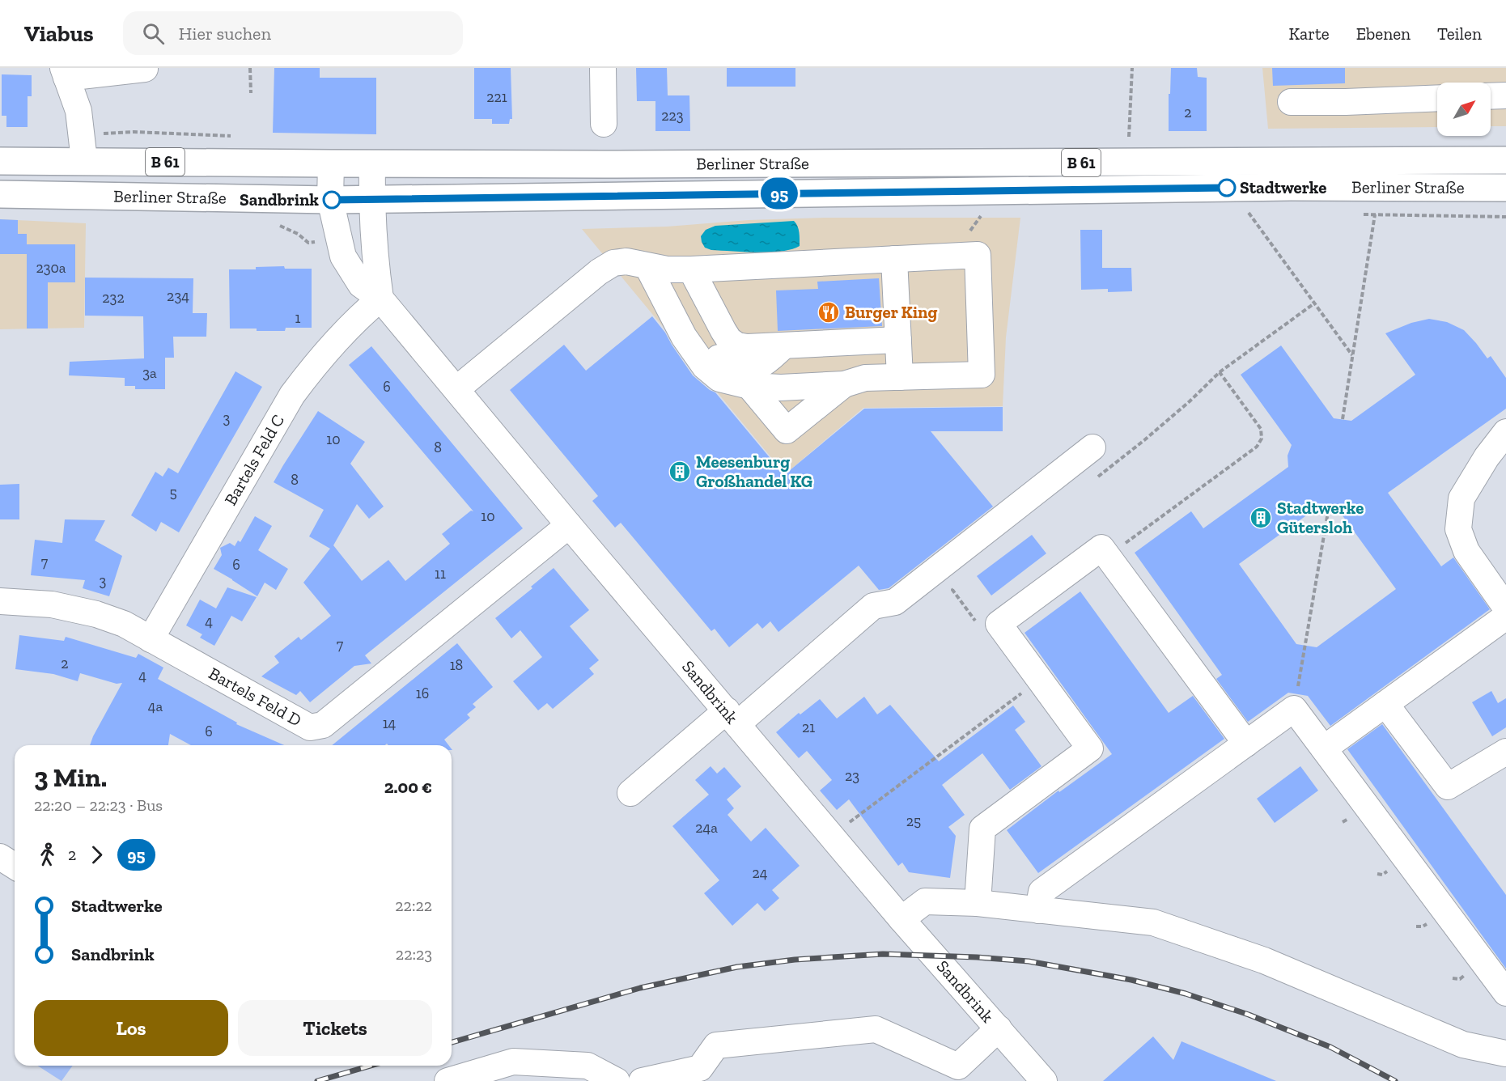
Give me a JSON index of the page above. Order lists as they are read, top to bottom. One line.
{"streets":{"main road":["B 61","Berliner Straße"],"street":["Bartels Feld C","Sandbrink","Bartels Feld D"]},"crossings":[["Berliner Straße","Sandbrink"],["Bartels Feld C","Sandbrink"],["Bartels Feld C","Bartels Feld D"],["Sandbrink","Bartels Feld D"]],"places":{"other":["Stadtwerke","Sandbrink"],"restaurant":["Burger King"],"building":["Meesenburg Großhandel KG","Stadtwerke Gütersloh"]},"lines":["bus line 95"],"house_numbers":["221","2","223","230a","234","232","1","3a","6","3","10","8","8","5","10","7","6","11","3","4","7","2","18","4","16","4a","14","21","6","23","25","24a","24"],"north":"top right","page":{"header":"Viabus","search":"Hier suchen","nav":["Karte","Ebenen","Teilen"],"on_map":"95","heading":["3 Min.","22:20 – 22:23 · Bus","2.00 €"],"legs":["2","95"],"list":[{"name":"Stadtwerke","value":"22:22"},{"name":"Sandbrink","value":"22:23"}],"buttons":["Los","Tickets"]}}
